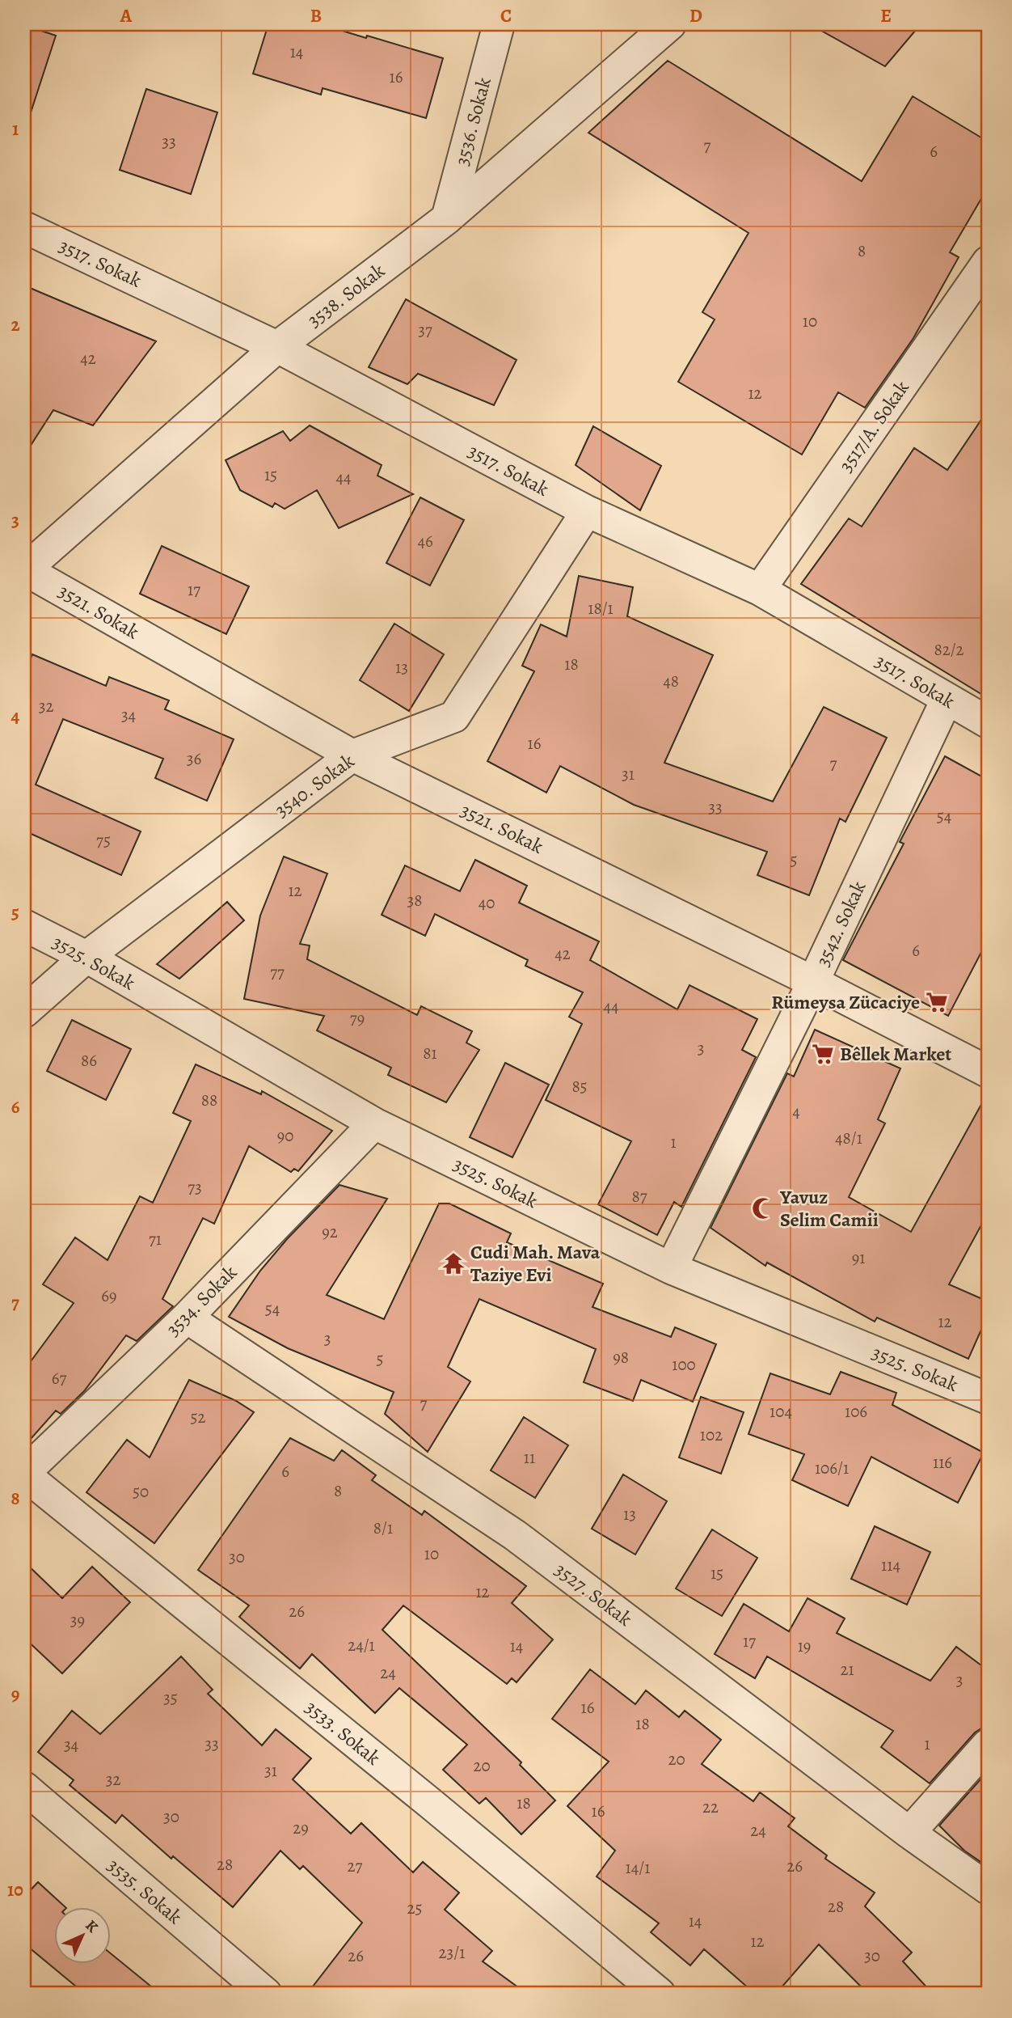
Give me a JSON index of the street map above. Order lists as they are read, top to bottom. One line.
{"streets":{"street":["3536. Sokak","3517. Sokak","3538. Sokak","3517/A. Sokak","3521. Sokak","3540. Sokak","3542. Sokak","3525. Sokak","3534. Sokak","3527. Sokak","3533. Sokak","3535. Sokak"]},"crossings":[["3536. Sokak","3538. Sokak"],["3517. Sokak","3538. Sokak"],["3517. Sokak","3517/A. Sokak"],["3517. Sokak","3540. Sokak"],["3517. Sokak","3542. Sokak"],["3538. Sokak","3521. Sokak"],["3521. Sokak","3540. Sokak"],["3521. Sokak","3542. Sokak"],["3540. Sokak","3525. Sokak"],["3542. Sokak","3525. Sokak"],["3525. Sokak","3534. Sokak"],["3534. Sokak","3527. Sokak"],["3534. Sokak","3533. Sokak"]],"places":{"supermarket":["Rümeysa Zücaciye","Bêllek Market"],"mosque":["Yavuz Selim Camii"],"temple":["Cudi Mah. Mava Taziye Evi"]},"house_numbers":["14","16","33","7","6","8","10","37","42","12","15","44","46","17","18/1","82/2","18","13","48","32","34","16","36","7","31","33","54","75","5","12","38","40","6","42","77","44","79","3","81","86","85","88","4","90","48/1","1","73","87","92","71","91","69","54","12","3","98","5","100","67","7","104","106","52","102","11","116","106/1","6","8","50","13","8/1","10","30","114","15","12","26","39","17","24/1","14","19","21","24","3","35","16","18","33","1","34","20","20","31","32","18","22","16","30","29","24","28","27","26","14/1","28","25","14","12","23/1","26","30"],"north":"top right","grid":{"columns":["A","B","C","D","E"],"rows":["1","2","3","4","5","6","7","8","9","10"]}}
